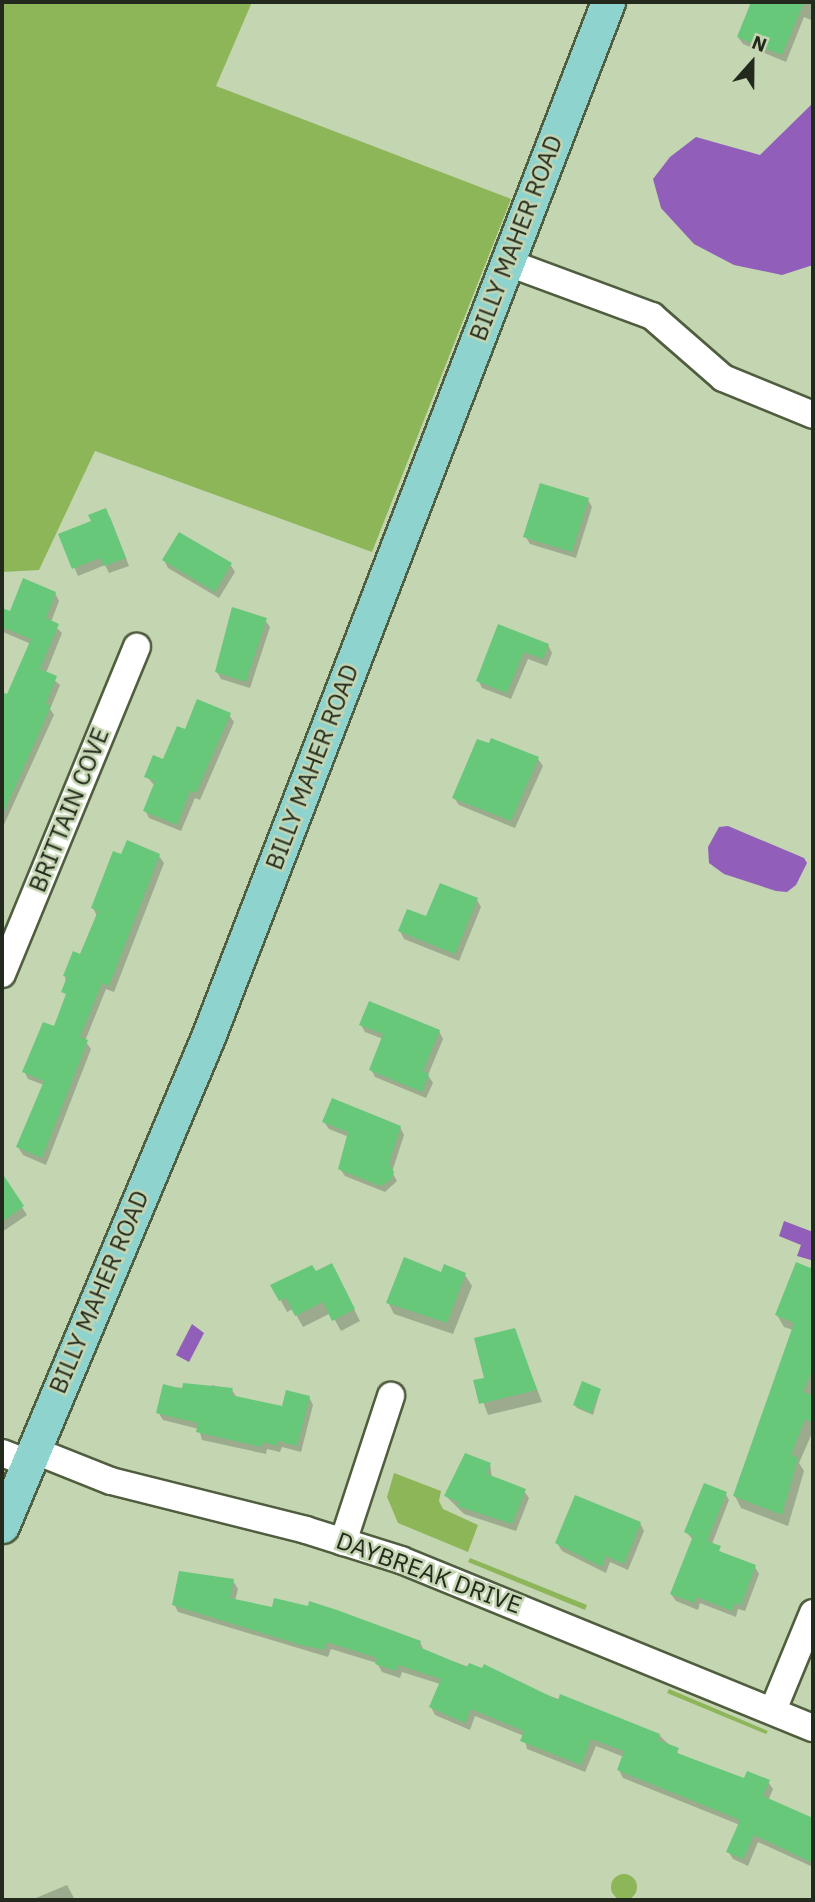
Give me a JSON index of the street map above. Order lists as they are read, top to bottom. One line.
{"streets":{"main road":["BILLY MAHER ROAD"],"street":["BRITTAIN COVE","DAYBREAK DRIVE"]},"crossings":[["BILLY MAHER ROAD","DAYBREAK DRIVE"]],"north":"top"}
